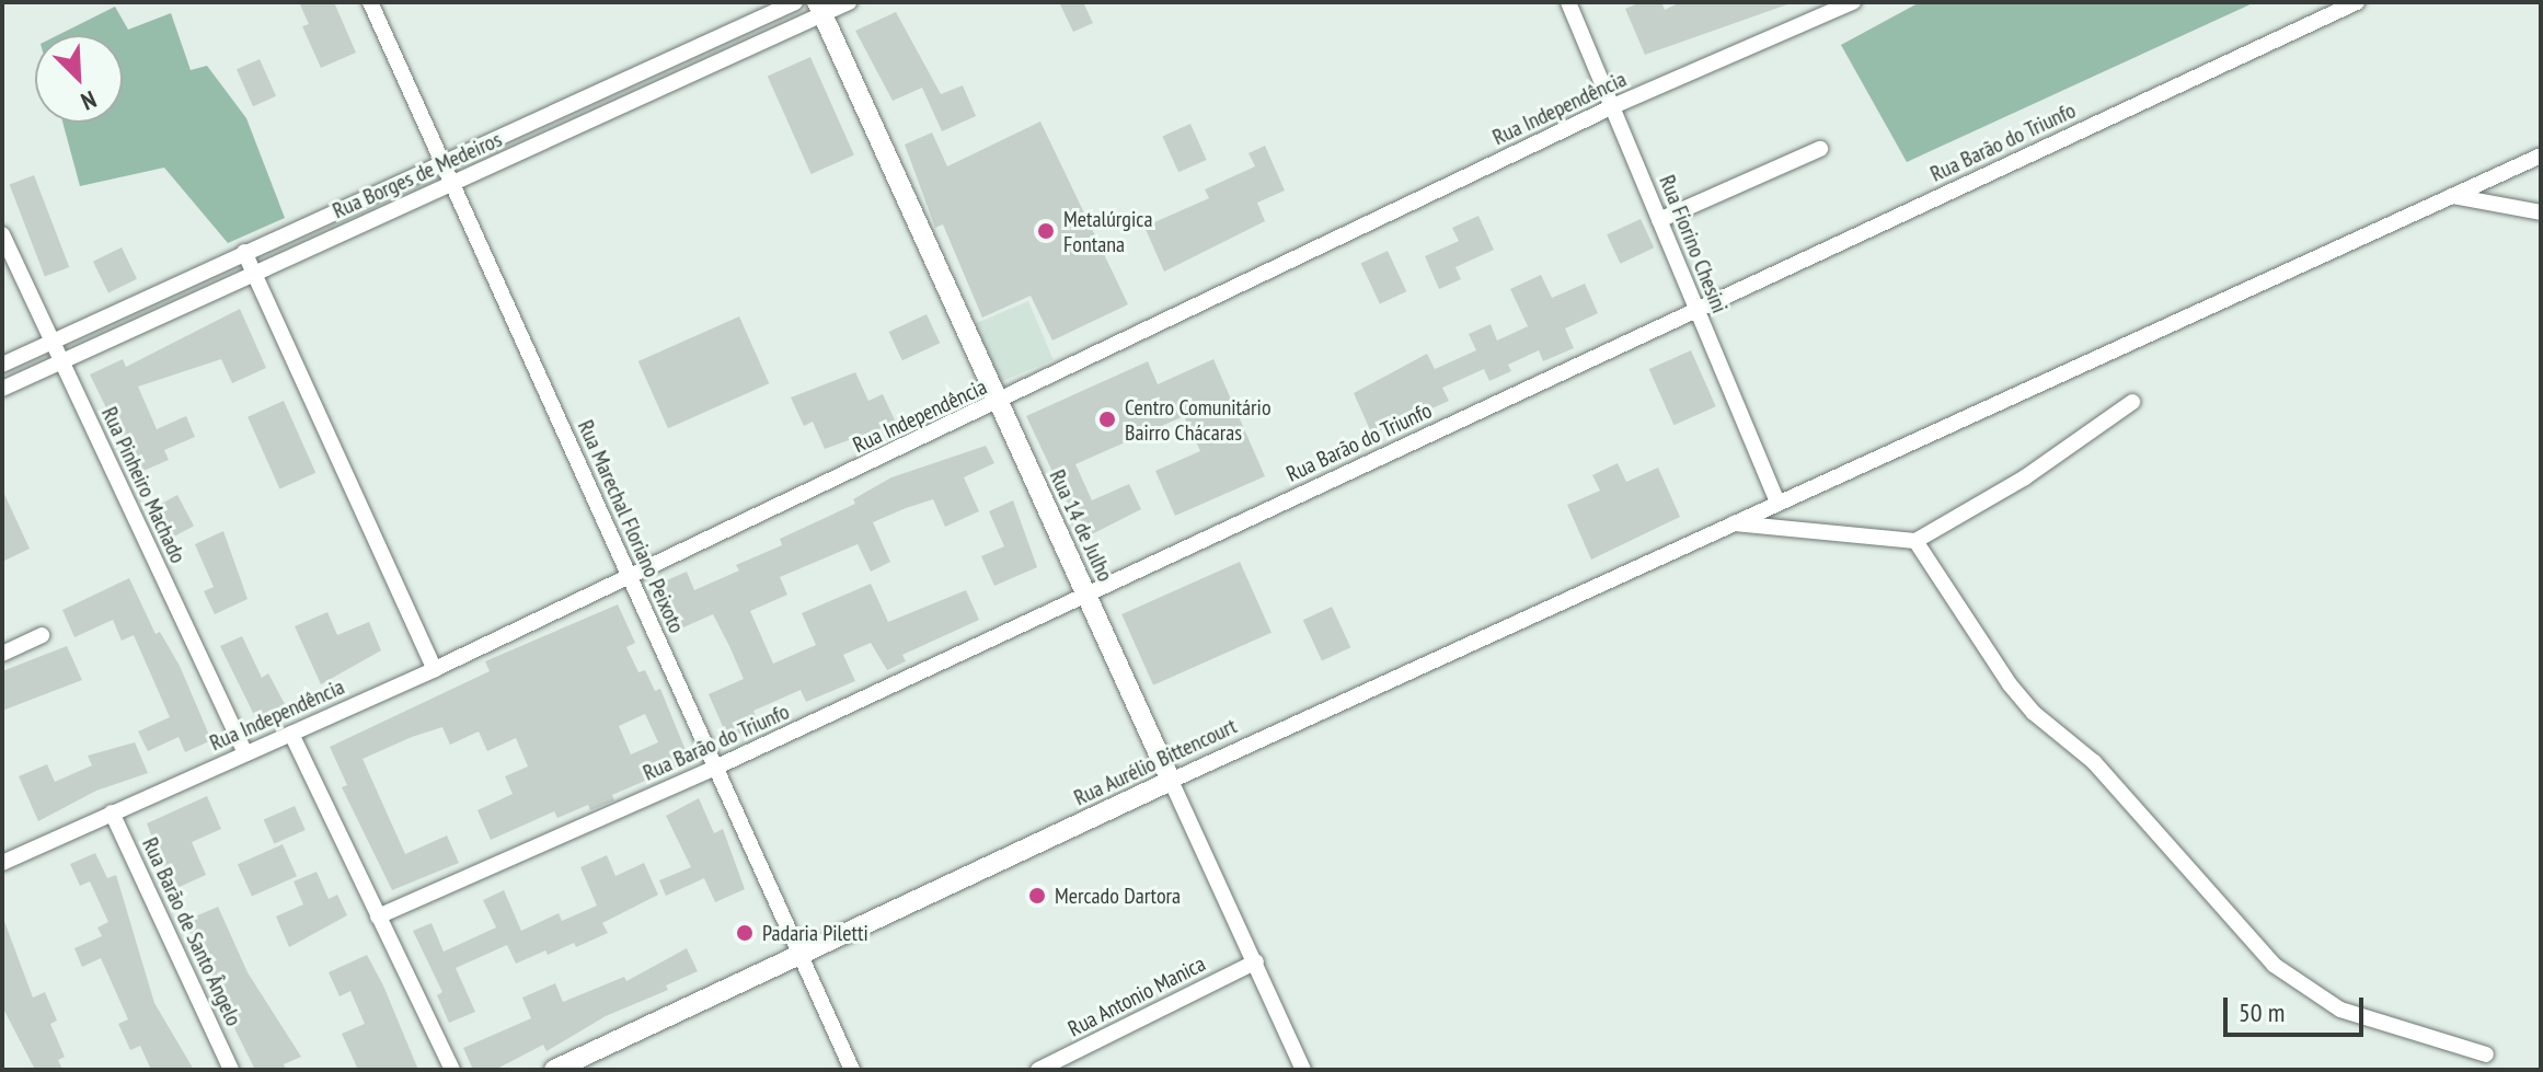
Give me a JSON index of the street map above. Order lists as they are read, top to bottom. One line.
{"streets":{"street":["Rua Independência","Rua Barão do Triunfo","Rua Borges de Medeiros","Rua Fiorino Chesini","Rua Pinheiro Machado","Rua 14 de Julho","Rua Marechal Floriano Peixoto","Rua Aurélio Bittencourt","Rua Barão de Santo Ângelo","Rua Antonio Manica"]},"crossings":[["Rua Independência","Rua Fiorino Chesini"],["Rua Independência","Rua Pinheiro Machado"],["Rua Independência","Rua 14 de Julho"],["Rua Independência","Rua Marechal Floriano Peixoto"],["Rua Independência","Rua Barão de Santo Ângelo"],["Rua Barão do Triunfo","Rua Fiorino Chesini"],["Rua Barão do Triunfo","Rua 14 de Julho"],["Rua Barão do Triunfo","Rua Marechal Floriano Peixoto"],["Rua Borges de Medeiros","Rua Pinheiro Machado"],["Rua Borges de Medeiros","Rua 14 de Julho"],["Rua Borges de Medeiros","Rua Marechal Floriano Peixoto"],["Rua Fiorino Chesini","Rua Aurélio Bittencourt"],["Rua 14 de Julho","Rua Aurélio Bittencourt"],["Rua 14 de Julho","Rua Antonio Manica"],["Rua Marechal Floriano Peixoto","Rua Aurélio Bittencourt"]],"places":["Metalúrgica Fontana","Centro Comunitário Bairro Chácaras","Mercado Dartora","Padaria Piletti"],"scale_bar":"50 m","north":"bottom right"}
